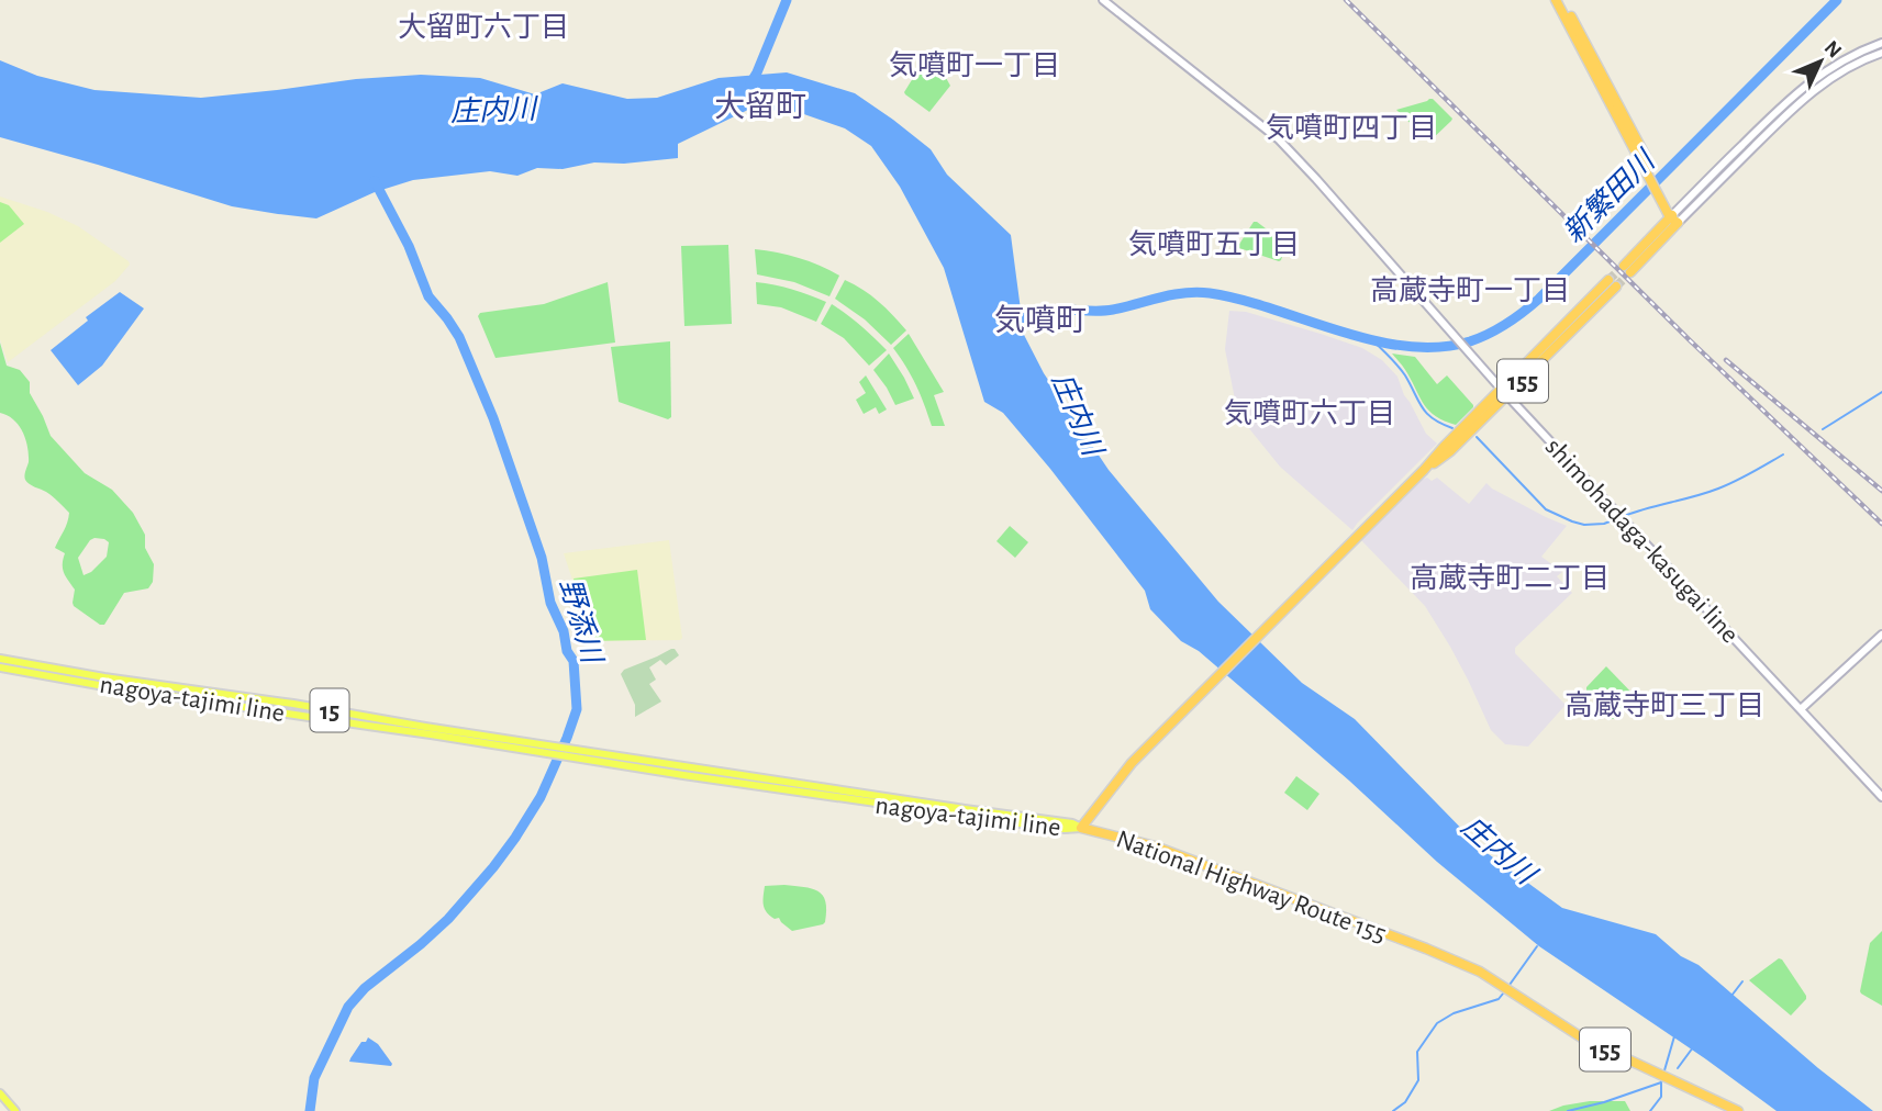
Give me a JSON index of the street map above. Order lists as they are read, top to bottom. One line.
{"streets":{"highway":["155","National Highway Route 155"],"main road":["shimohadaga-kasugai line","nagoya-tajimi line","15"]},"crossings":[["shimohadaga-kasugai line","National Highway Route 155"],["nagoya-tajimi line","National Highway Route 155"]],"districts":["大留町六丁目","気噴町一丁目","大留町","気噴町四丁目","気噴町五丁目","高蔵寺町一丁目","気噴町","気噴町六丁目","高蔵寺町二丁目","高蔵寺町三丁目"],"water":["庄内川","新繁田川","野添川"],"north":"top right"}
